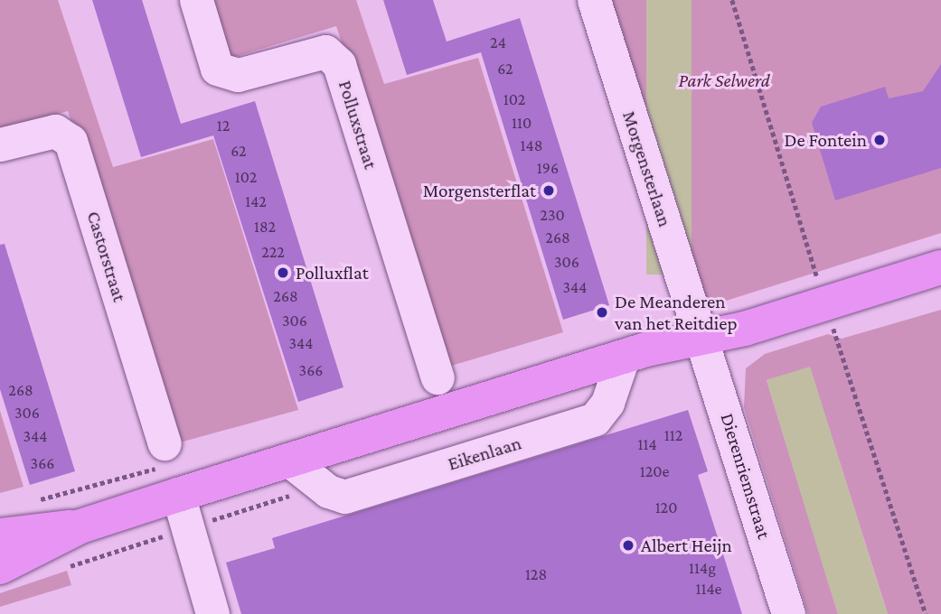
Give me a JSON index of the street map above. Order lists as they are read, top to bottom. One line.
{"streets":{"street":["Polluxstraat","Morgensterlaan","Castorstraat","Eikenlaan","Dierenriemstraat"]},"crossings":[["Morgensterlaan","Dierenriemstraat"]],"parks":["Park Selwerd"],"places":["De Fontein","Morgensterflat","Polluxflat","De Meanderen van het Reitdiep","Albert Heijn"],"house_numbers":["24","62","102","110","12","148","62","196","102","142","230","182","268","222","306","344","268","306","344","366","268","306","112","344","114","366","120e","120","114g","128","114e"]}
